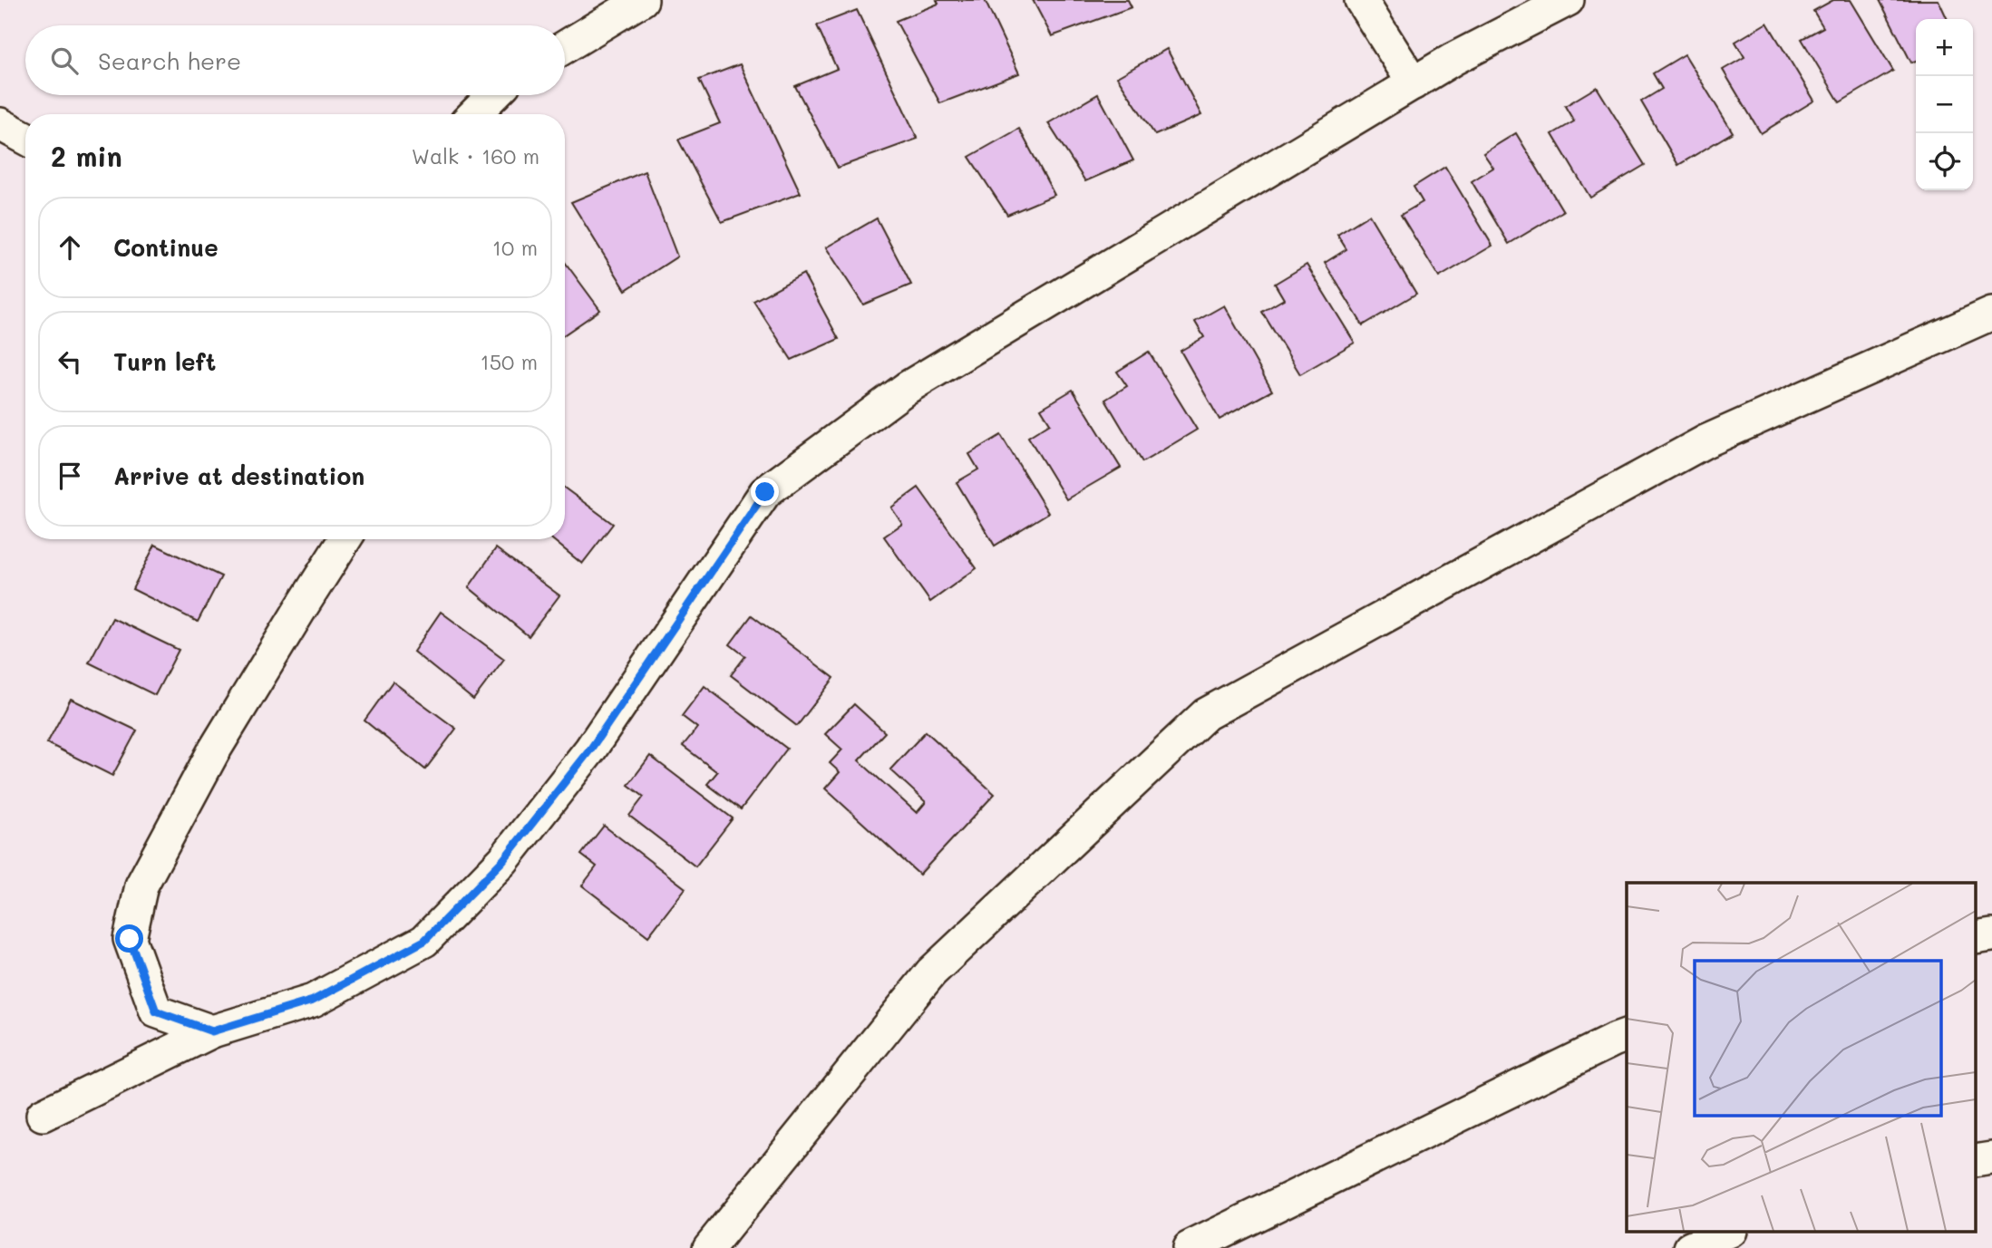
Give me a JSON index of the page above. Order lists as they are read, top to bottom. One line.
{"page":{"map_buttons":["+","−"],"search":"Search here","heading":["2 min","Walk · 160 m"],"list":[["Continue","10 m"],["Turn left","150 m"],"Arrive at destination"]}}
